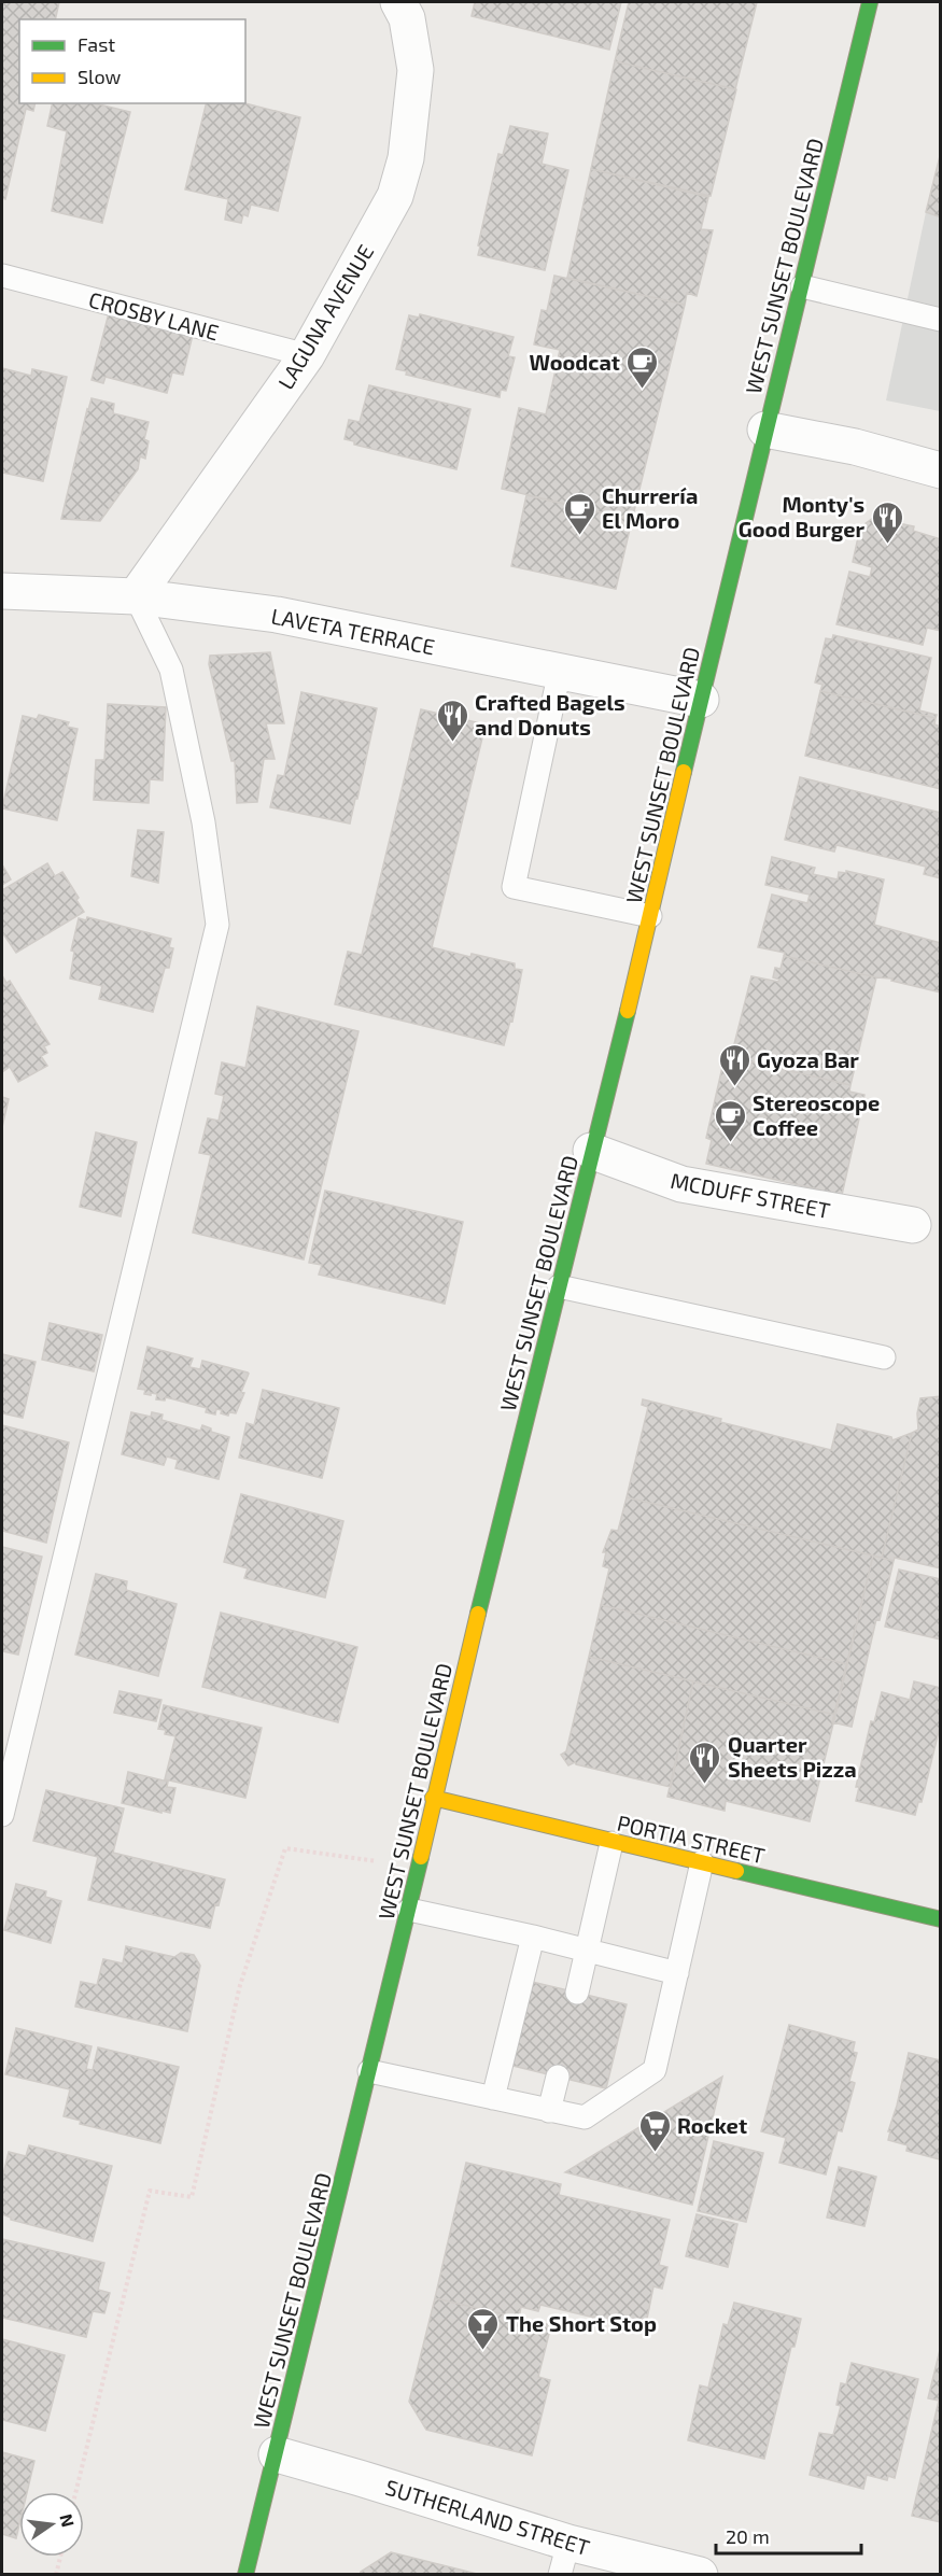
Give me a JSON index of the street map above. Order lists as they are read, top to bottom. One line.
{"streets":{"main road":["WEST SUNSET BOULEVARD","PORTIA STREET"],"street":["LAGUNA AVENUE","LAVETA TERRACE","MCDUFF STREET","SUTHERLAND STREET"],"lane":["CROSBY LANE"]},"crossings":[["WEST SUNSET BOULEVARD","LAVETA TERRACE"],["WEST SUNSET BOULEVARD","MCDUFF STREET"],["WEST SUNSET BOULEVARD","PORTIA STREET"],["WEST SUNSET BOULEVARD","SUTHERLAND STREET"],["CROSBY LANE","LAGUNA AVENUE"],["LAGUNA AVENUE","LAVETA TERRACE"]],"places":{"cafe":["Woodcat","Churrería El Moro","Stereoscope Coffee"],"restaurant":["Monty's Good Burger","Crafted Bagels and Donuts","Gyoza Bar","Quarter Sheets Pizza"],"supermarket":["Rocket"],"bar":["The Short Stop"]},"legend":["Fast","Slow"],"scale_bar":"20 m","north":"right"}
